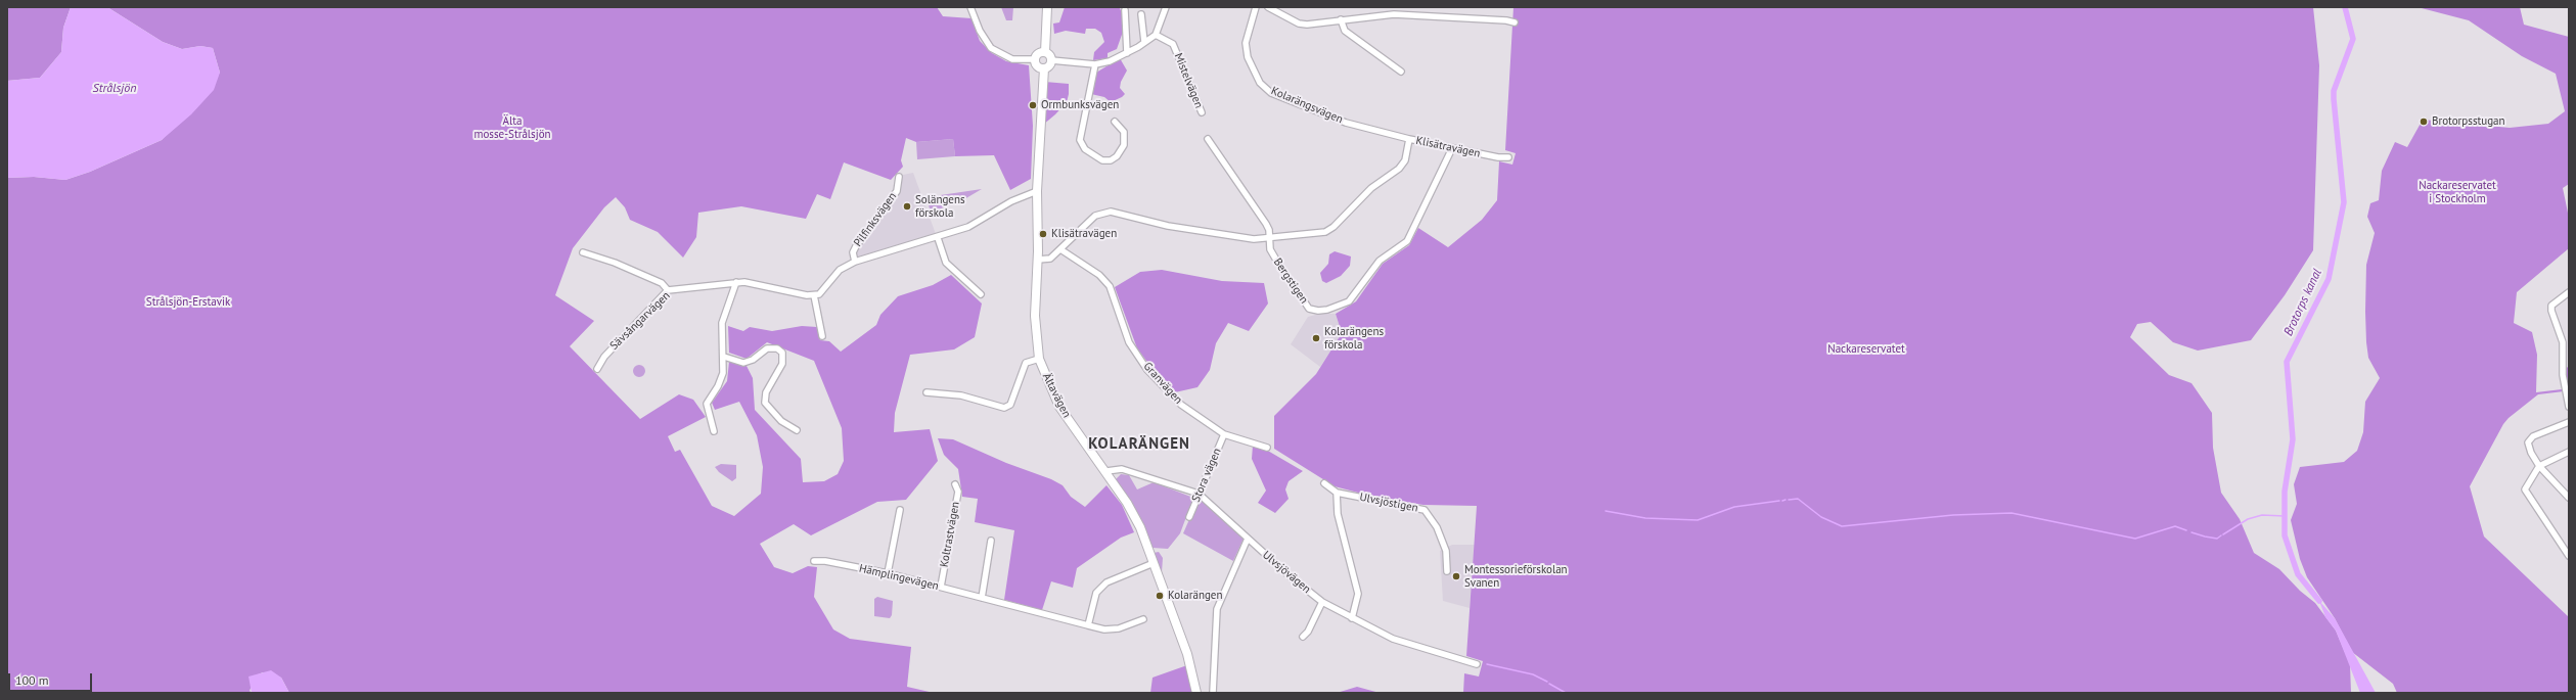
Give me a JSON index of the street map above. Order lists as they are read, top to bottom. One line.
{"streets":{"main road":["Ältavägen"],"street":["Mistelvägen","Kolarängsvägen","Klisätravägen","Pilfinksvägen","Bergstigen","Sävsångarvägen","Granvägen","Stora vägen","Ulvsjöstigen","Koltrastvägen","Ulvsjövägen","Hämplingevägen"]},"crossings":[["Kolarängsvägen","Klisätravägen"],["Klisätravägen","Bergstigen"],["Klisätravägen","Granvägen"],["Klisätravägen","Ältavägen"],["Granvägen","Stora vägen"],["Ältavägen","Ulvsjövägen"],["Stora vägen","Ulvsjövägen"],["Koltrastvägen","Hämplingevägen"]],"districts":["KOLARÄNGEN"],"water":["Strålsjön","Brotorps kanal"],"parks":["Älta mosse-Strålsjön","Nackareservatet i Stockholm","Strålsjön-Erstavik","Nackareservatet"],"places":["Ormbunksvägen","Brotorpsstugan","Solängens förskola","Klisätravägen","Kolarängens förskola","Montessorieförskolan Svanen","Kolarängen"],"scale_bar":"100 m"}
